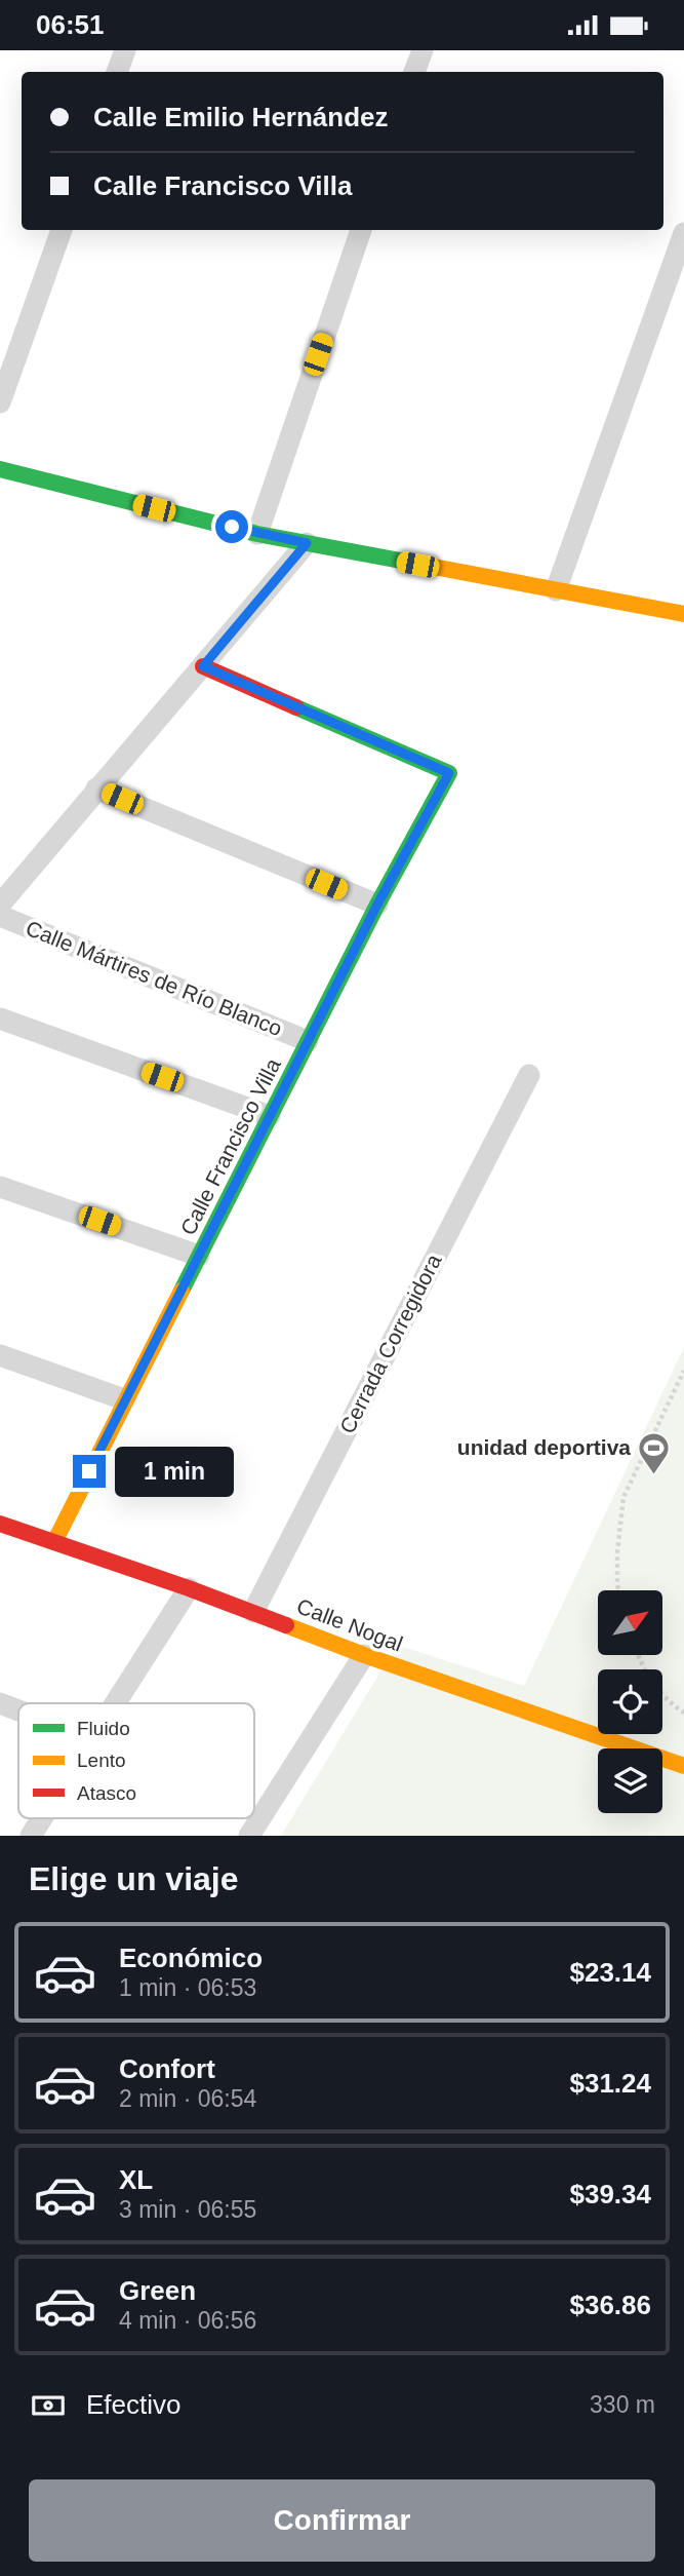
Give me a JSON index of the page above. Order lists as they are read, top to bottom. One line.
{"streets":{"street":["Calle Mártires de Río Blanco","Calle Francisco Villa","Cerrada Corregidora","Calle Nogal"]},"crossings":[["Calle Mártires de Río Blanco","Calle Francisco Villa"],["Calle Francisco Villa","Calle Nogal"],["Cerrada Corregidora","Calle Nogal"]],"places":{"sports":["unidad deportiva"]},"legend":["Fluido","Lento","Atasco"],"north":"top right","page":{"status":"06:51","banner":["Calle Emilio Hernández","Calle Francisco Villa"],"bubble":"1 min","heading":"Elige un viaje","list":[{"name":"Económico","note":"1 min · 06:53","value":"$23.14"},{"name":"Confort","note":"2 min · 06:54","value":"$31.24"},{"name":"XL","note":"3 min · 06:55","value":"$39.34"},{"name":"Green","note":"4 min · 06:56","value":"$36.86"}],"pay":["Efectivo","330 m"],"buttons":"Confirmar"}}
